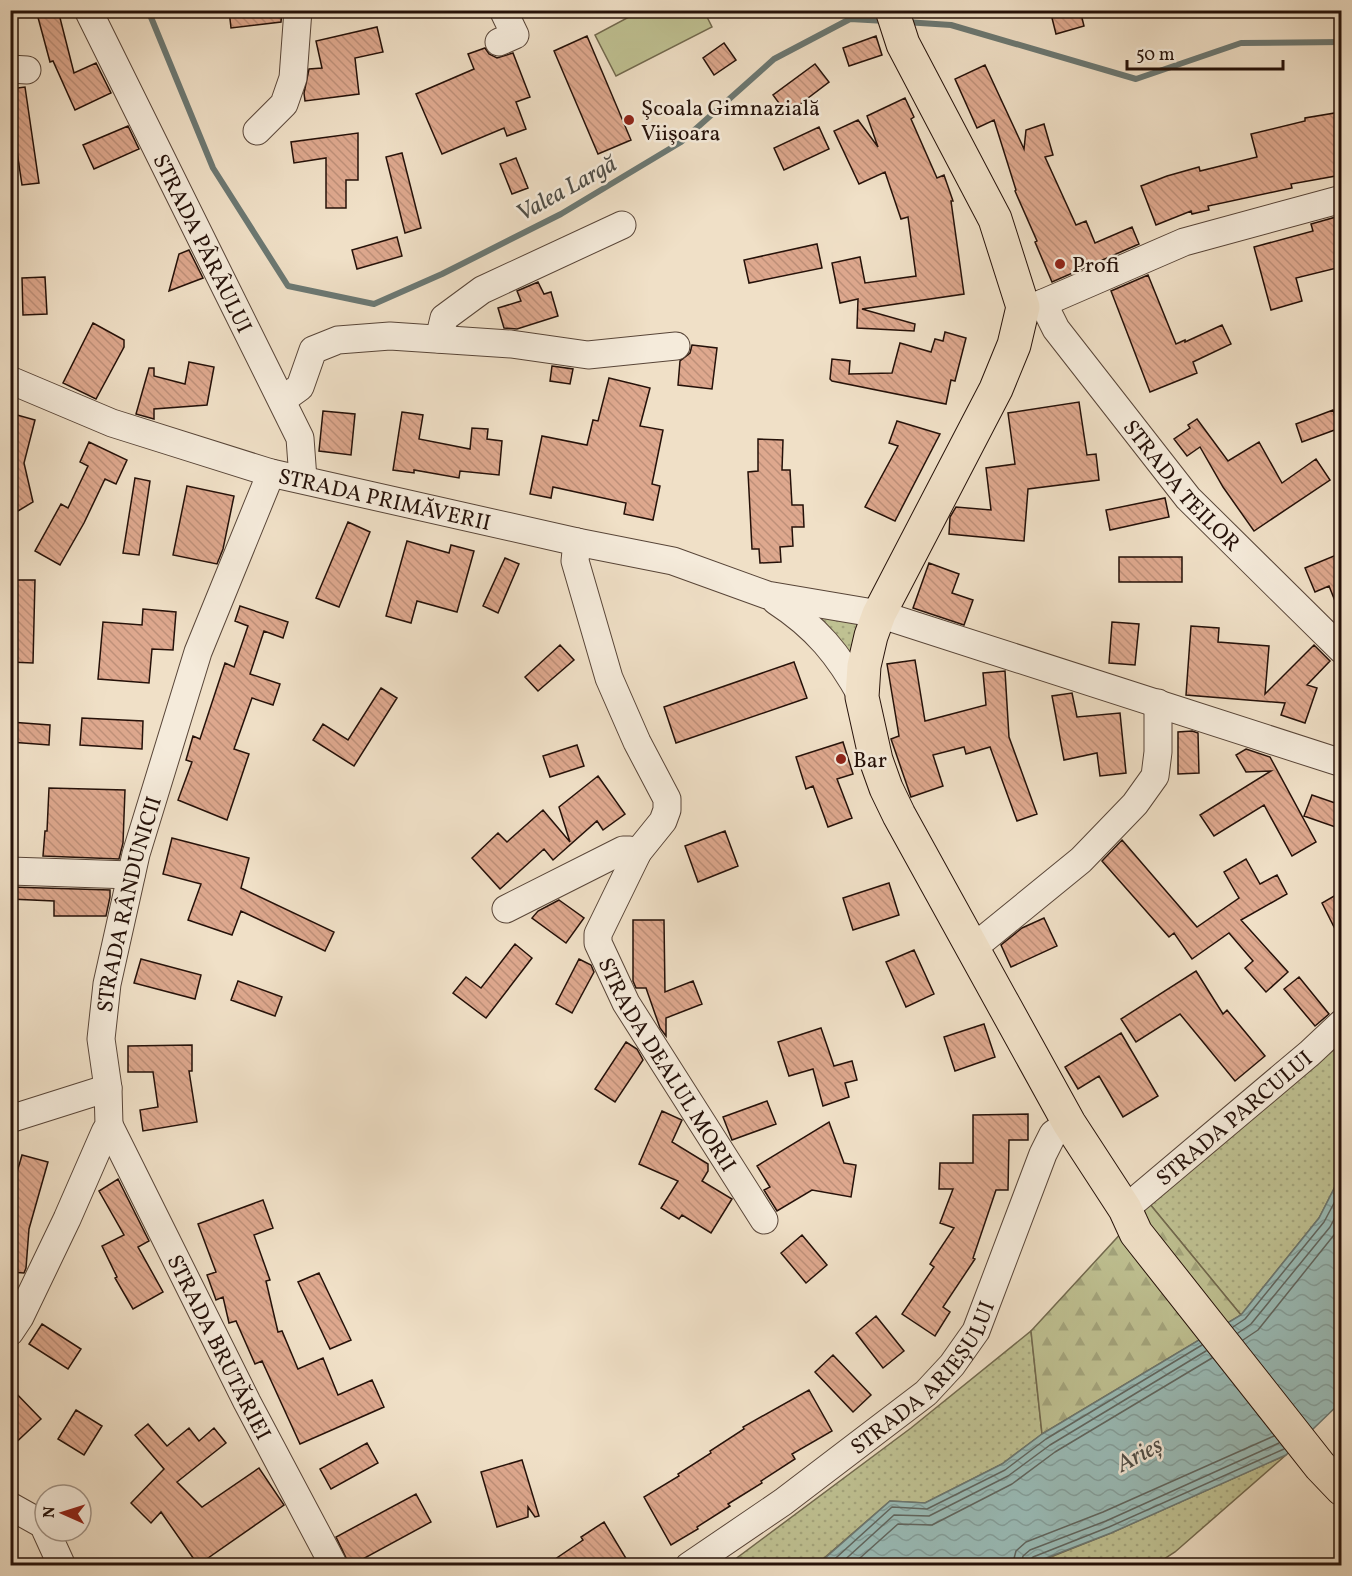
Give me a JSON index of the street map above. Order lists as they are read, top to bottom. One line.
{"streets":{"street":["STRADA PÂRÂULUI","STRADA TEILOR","STRADA PRIMĂVERII","STRADA RÂNDUNICII","STRADA DEALUL MORII","STRADA PARCULUI","STRADA BRUTĂRIEI","STRADA ARIEȘULUI"]},"crossings":[["STRADA PÂRÂULUI","STRADA PRIMĂVERII"],["STRADA PRIMĂVERII","STRADA RÂNDUNICII"],["STRADA PRIMĂVERII","STRADA DEALUL MORII"],["STRADA RÂNDUNICII","STRADA BRUTĂRIEI"]],"water":["Valea Largă","Arieș"],"places":["Şcoala Gimnazială Viişoara","Profi","Bar"],"scale_bar":"50 m","north":"left"}
